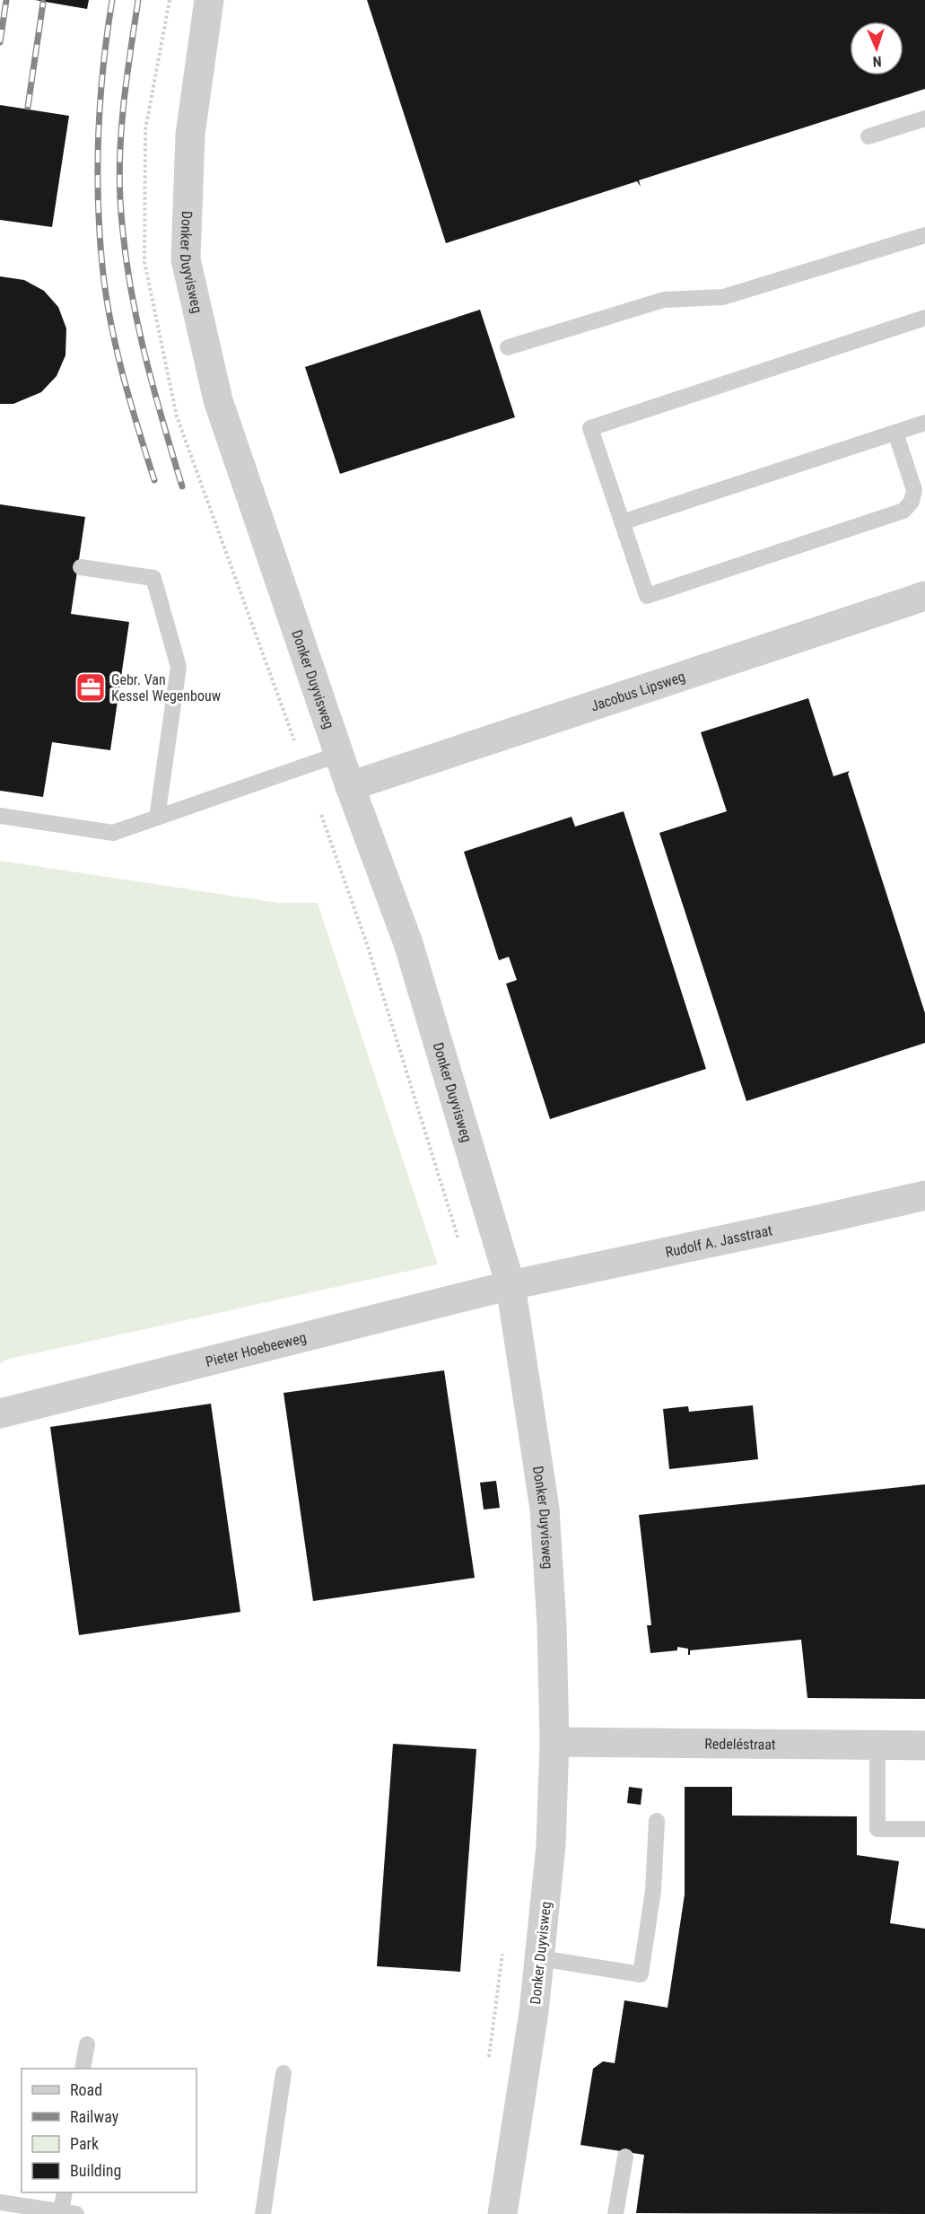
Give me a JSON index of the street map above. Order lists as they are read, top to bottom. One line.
{"streets":{"street":["Donker Duyvisweg","Jacobus Lipsweg","Rudolf A. Jasstraat","Pieter Hoebeeweg","Redeléstraat"]},"crossings":[["Donker Duyvisweg","Jacobus Lipsweg"],["Donker Duyvisweg","Rudolf A. Jasstraat"],["Donker Duyvisweg","Pieter Hoebeeweg"],["Donker Duyvisweg","Redeléstraat"],["Rudolf A. Jasstraat","Pieter Hoebeeweg"]],"places":{"office":["Gebr. Van Kessel Wegenbouw"]},"legend":["Road","Railway","Park","Building"],"north":"bottom"}
